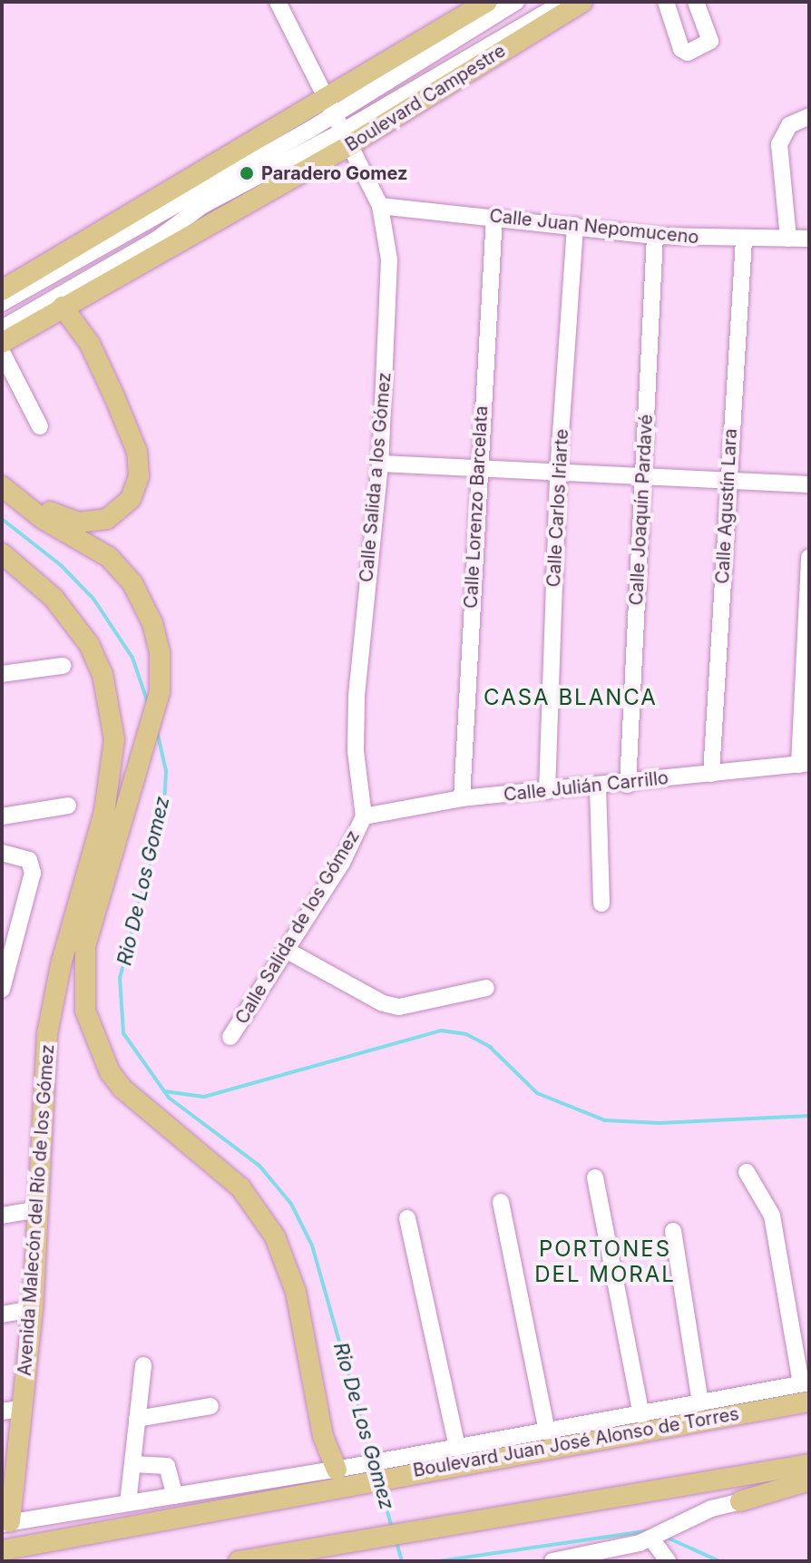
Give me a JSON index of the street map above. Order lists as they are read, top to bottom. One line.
{"streets":{"main road":["Boulevard Campestre","Avenida Malecón del Río de los Gómez","Boulevard Juan José Alonso de Torres"],"street":["Calle Juan Nepomuceno","Calle Salida a los Gómez","Calle Agustín Lara","Calle Lorenzo Barcelata","Calle Carlos Iriarte","Calle Joaquín Pardavé","Calle Julián Carrillo","Calle Salida de los Gómez"]},"crossings":[["Boulevard Campestre","Calle Salida a los Gómez"],["Calle Juan Nepomuceno","Calle Salida a los Gómez"],["Calle Juan Nepomuceno","Calle Agustín Lara"],["Calle Juan Nepomuceno","Calle Lorenzo Barcelata"],["Calle Juan Nepomuceno","Calle Carlos Iriarte"],["Calle Juan Nepomuceno","Calle Joaquín Pardavé"],["Calle Salida a los Gómez","Calle Julián Carrillo"],["Calle Salida a los Gómez","Calle Salida de los Gómez"],["Calle Agustín Lara","Calle Julián Carrillo"],["Calle Lorenzo Barcelata","Calle Julián Carrillo"],["Calle Carlos Iriarte","Calle Julián Carrillo"],["Calle Joaquín Pardavé","Calle Julián Carrillo"],["Calle Julián Carrillo","Calle Salida de los Gómez"],["Avenida Malecón del Río de los Gómez","Boulevard Juan José Alonso de Torres"]],"districts":["CASA BLANCA","PORTONES DEL MORAL"],"water":["Rio De Los Gomez"],"places":["Paradero Gomez"]}
